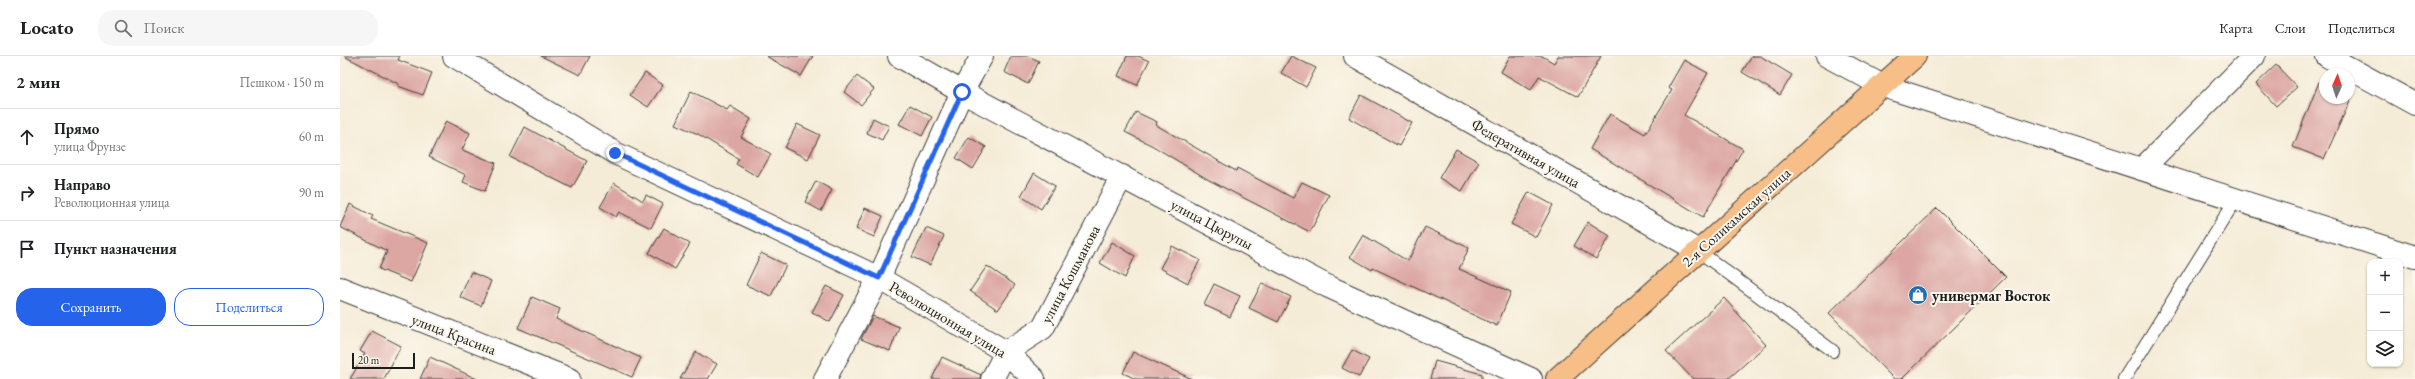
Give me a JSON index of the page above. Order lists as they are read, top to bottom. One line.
{"streets":{"main road":["2-я Соликамская улица"],"street":["Федеративная улица","улица Цюрупы","улица Кошманова","Революционная улица","улица Красина"]},"crossings":[["Федеративная улица","2-я Соликамская улица"],["улица Цюрупы","улица Кошманова"],["улица Кошманова","Революционная улица"]],"places":{"shop":["универмаг Восток"]},"scale_bar":"20 m","north":"top","page":{"header":"Locato","search":"Поиск","nav":["Карта","Слои","Поделиться"],"heading":["2 мин","Пешком · 150 m"],"list":[["Прямо","улица Фрунзе","60 m"],["Направо","Революционная улица","90 m"],"Пункт назначения"],"map_buttons":["+","−"],"buttons":["Сохранить","Поделиться"],"scale":"20 m"}}
